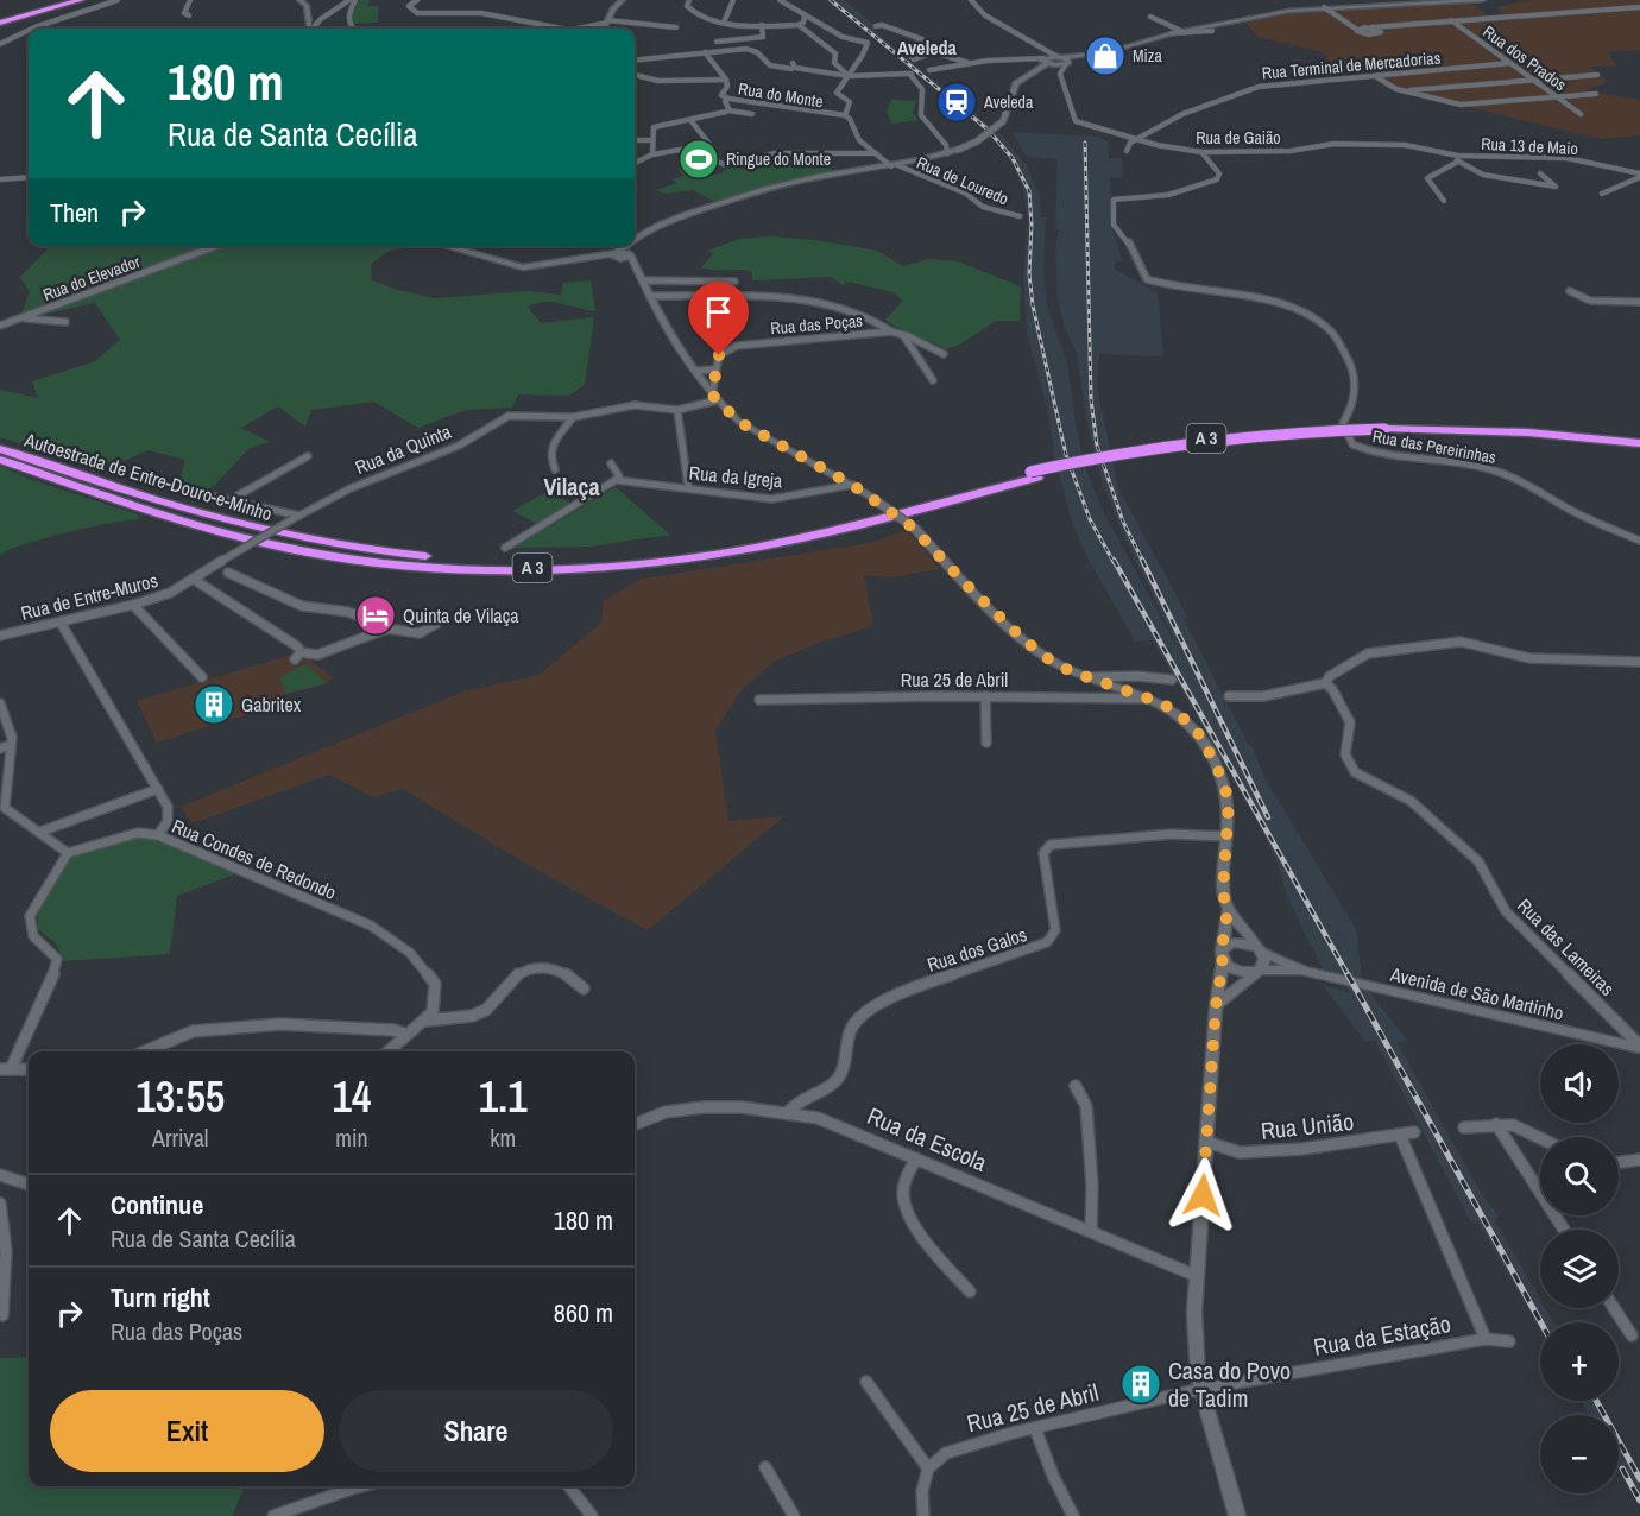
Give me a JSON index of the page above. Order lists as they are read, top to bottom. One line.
{"streets":{"highway":["A 3","Autoestrada de Entre-Douro-e-Minho"],"street":["Rua dos Prados","Rua Terminal de Mercadorias","Rua do Monte","Rua de Gaião","Rua 13 de Maio","Rua de Louredo","Rua do Elevador","Rua das Poças","Rua das Pereirinhas","Rua da Quinta","Rua da Igreja","Rua de Entre-Muros","Rua 25 de Abril","Rua Condes de Redondo","Rua das Lameiras","Rua dos Galos","Avenida de São Martinho","Rua União","Rua da Escola","Rua da Estação"]},"crossings":[["Rua dos Prados","Rua Terminal de Mercadorias"],["Rua Terminal de Mercadorias","Rua de Gaião"],["Rua do Monte","Rua de Louredo"],["Rua de Gaião","Rua 13 de Maio"],["Rua de Gaião","Rua das Pereirinhas"],["Rua da Quinta","Rua de Entre-Muros"],["Rua 25 de Abril","Rua da Estação"],["Rua das Lameiras","Avenida de São Martinho"],["Rua dos Galos","Rua da Escola"]],"districts":["Aveleda","Vilaça"],"places":{"shop":["Miza"],"station":["Aveleda"],"sports":["Ringue do Monte"],"hotel":["Quinta de Vilaça"],"building":["Gabritex","Casa do Povo de Tadim"]},"page":{"turn":["180 m","Rua de Santa Cecília"],"then":"Then","map_buttons":["+","−"],"eta":["13:55","Arrival","14","min","1.1","km"],"list":[{"name":"Continue","note":"Rua de Santa Cecília","value":"180 m"},{"name":"Turn right","note":"Rua das Poças","value":"860 m"}],"buttons":["Exit","Share"]}}
